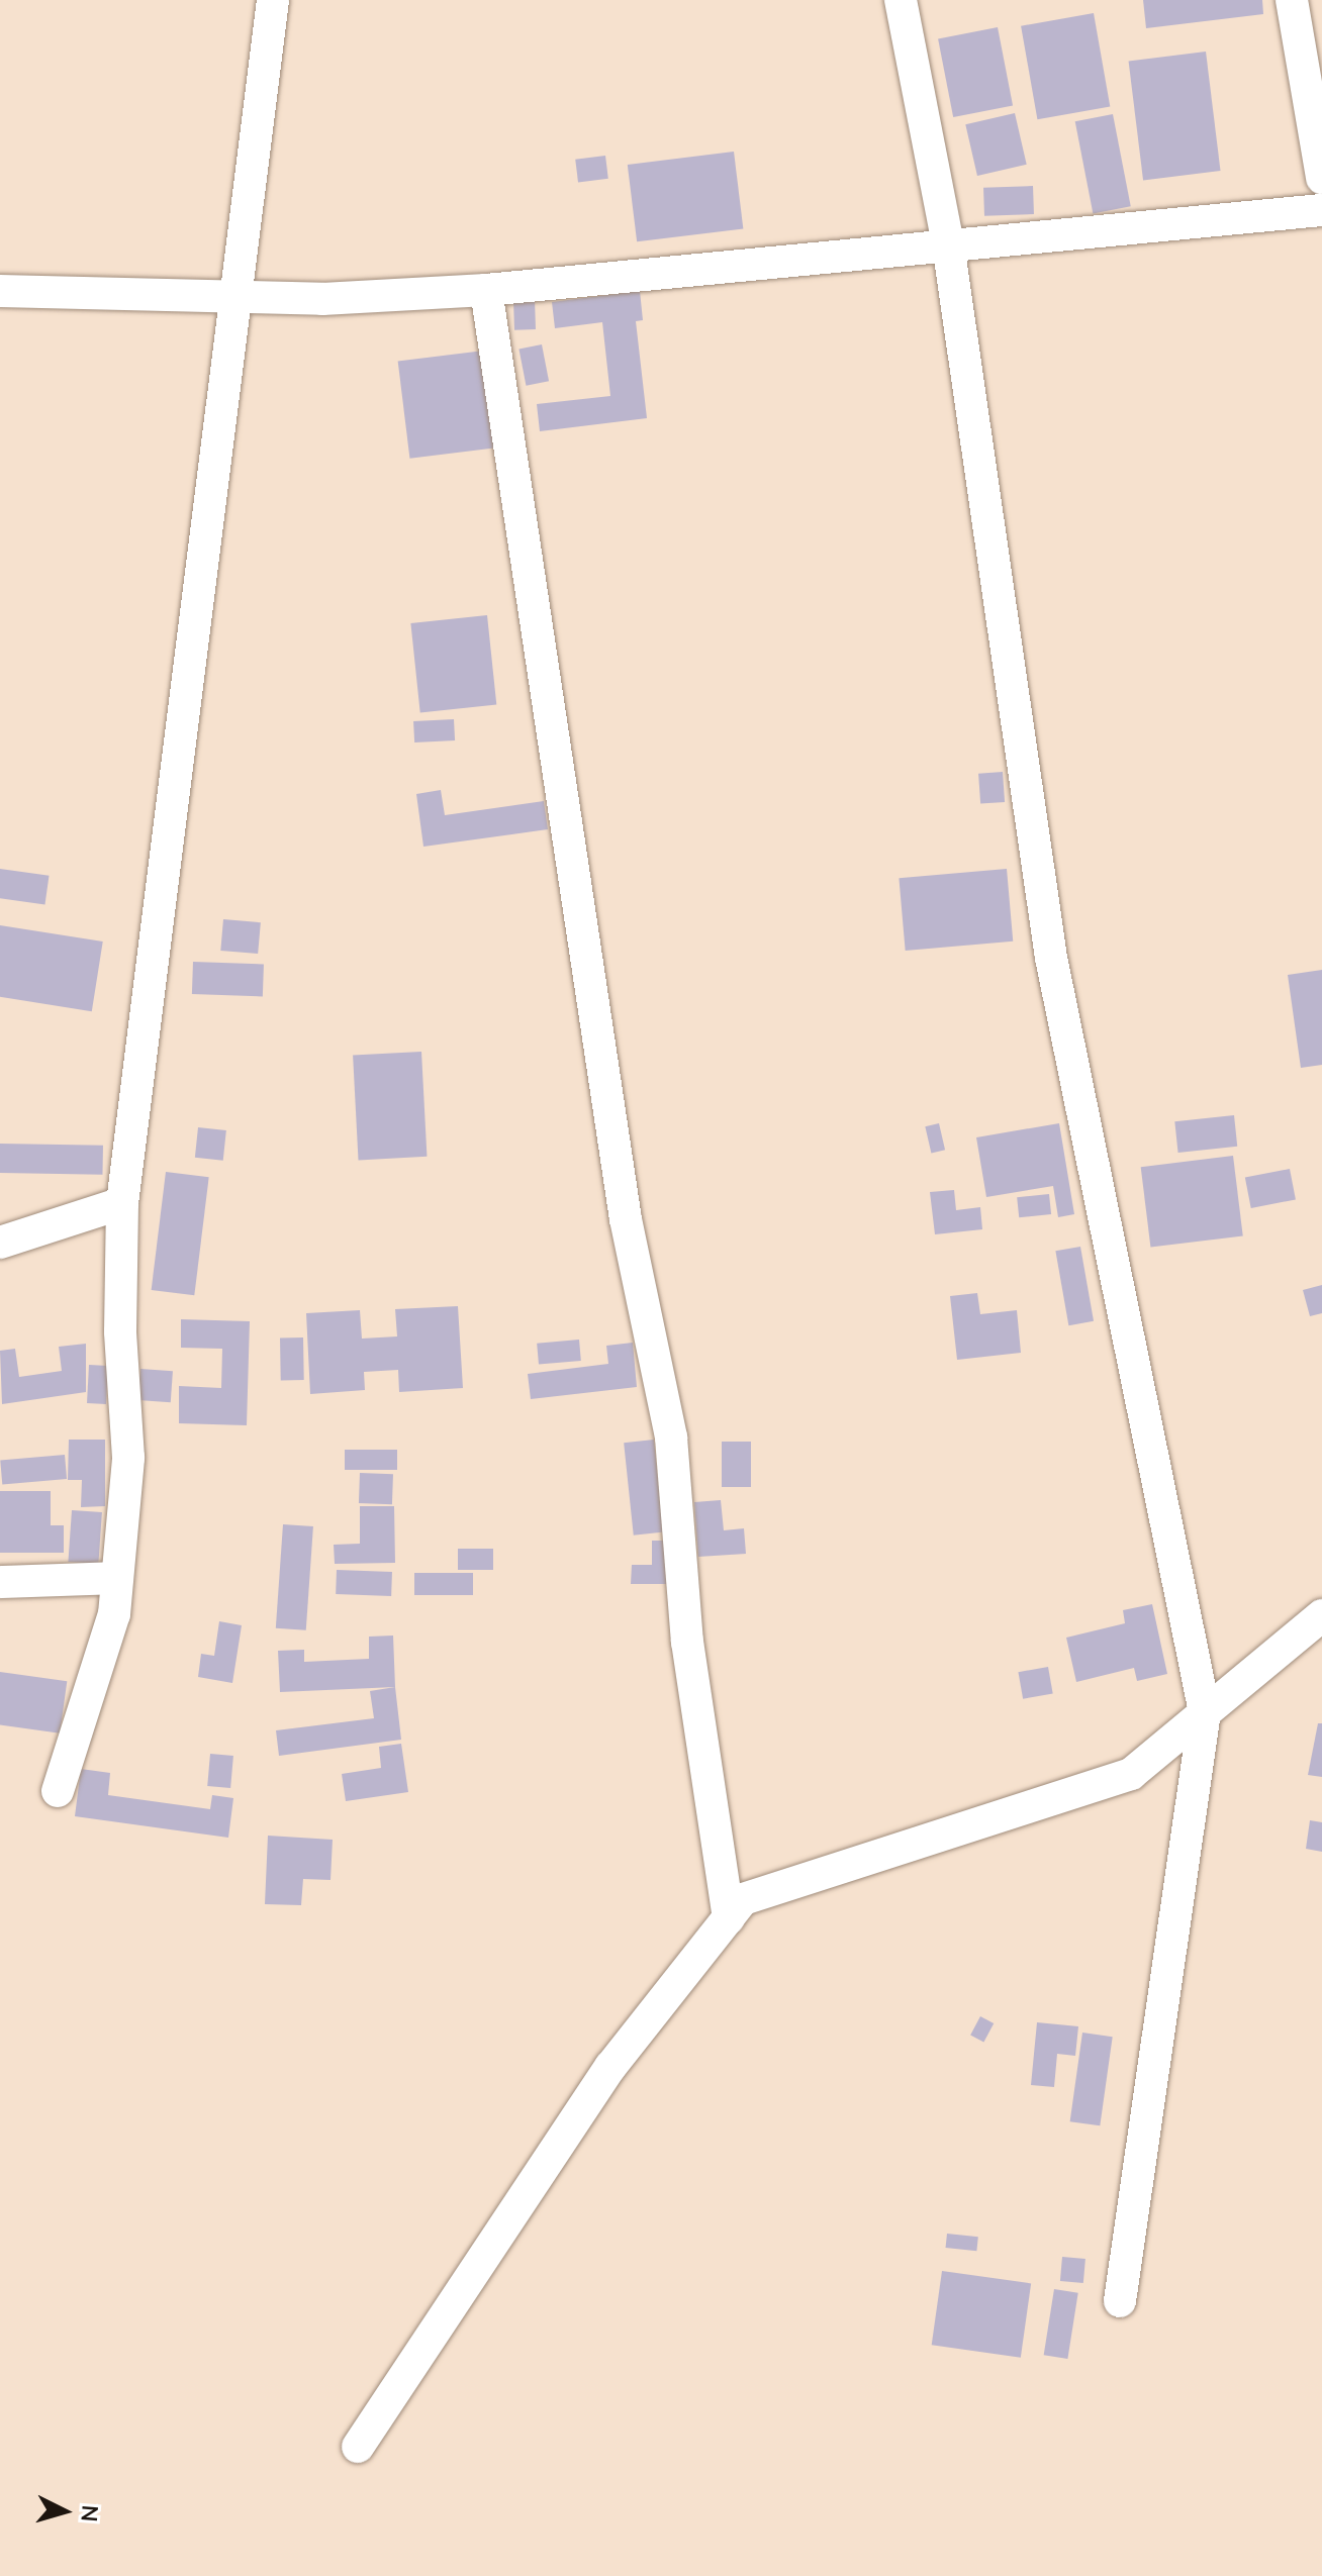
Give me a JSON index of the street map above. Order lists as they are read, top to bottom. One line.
{"north":"right"}
